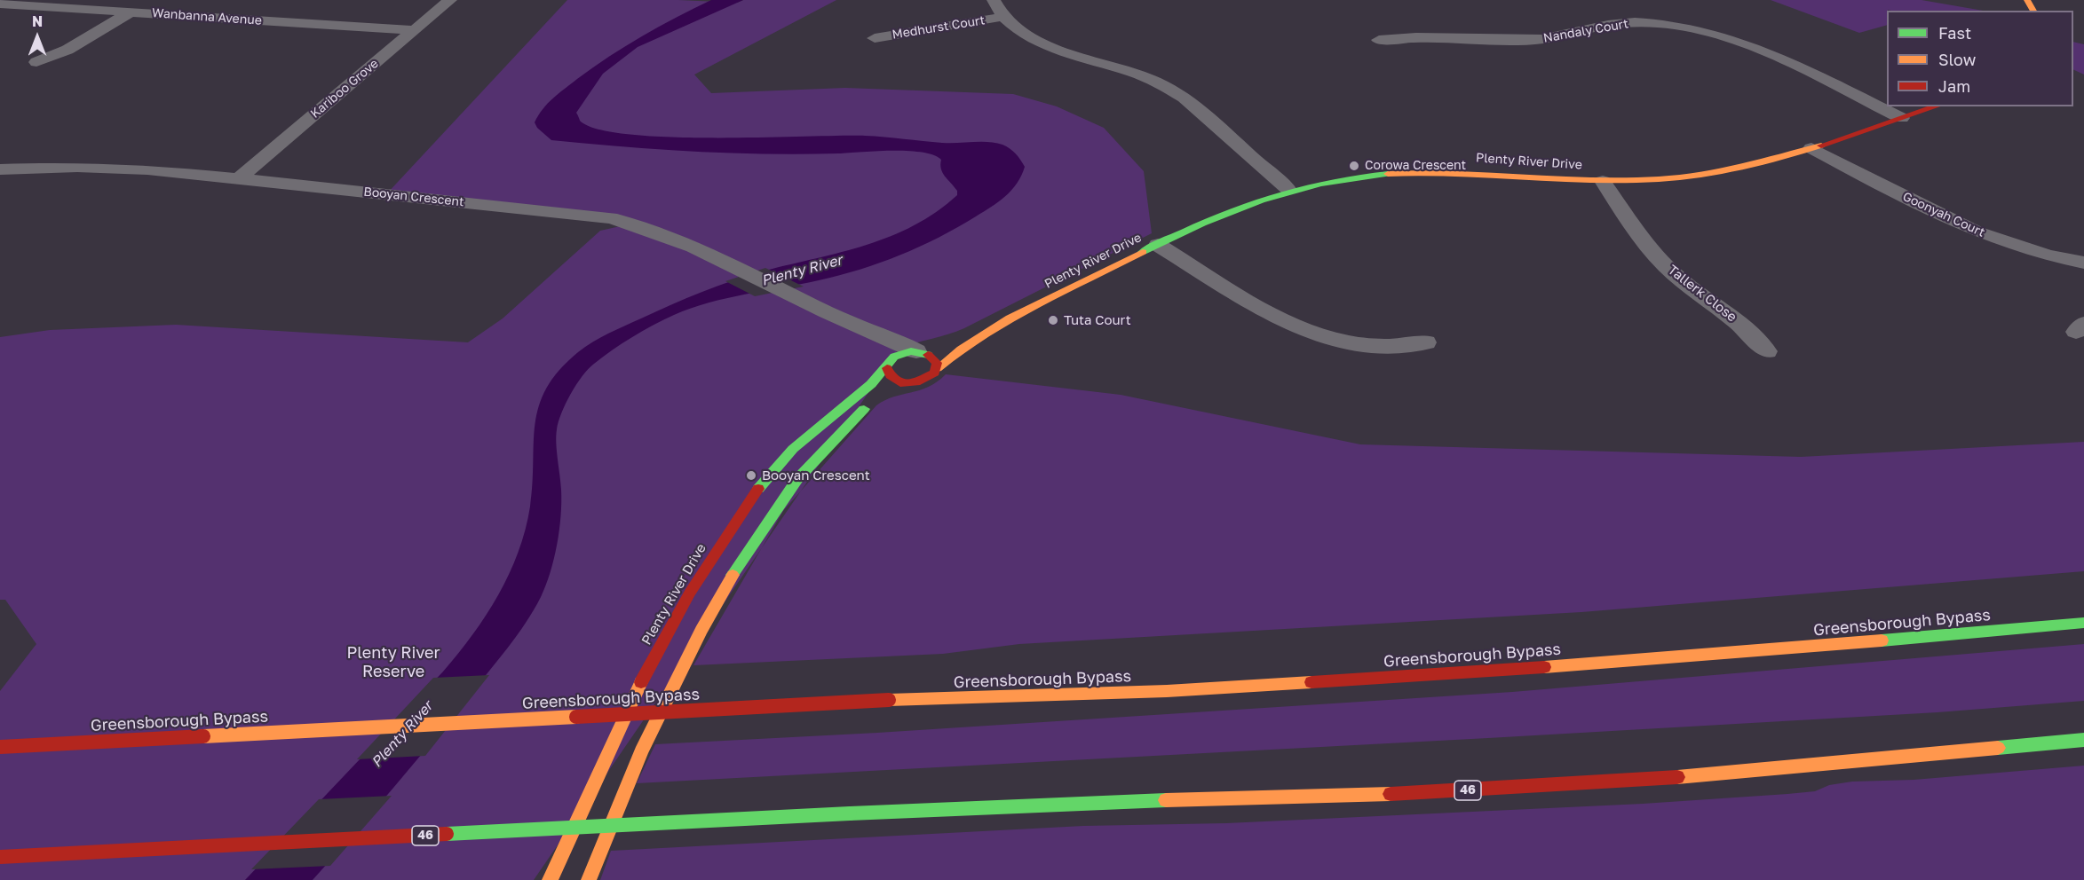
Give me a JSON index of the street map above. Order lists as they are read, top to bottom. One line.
{"streets":{"main road":["Plenty River Drive","Greensborough Bypass","46"],"street":["Wanbanna Avenue","Medhurst Court","Nandaly Court","Kariboo Grove","Booyan Crescent","Goonyah Court","Tallerk Close"]},"crossings":[["Wanbanna Avenue","Kariboo Grove"],["Nandaly Court","Plenty River Drive"],["Kariboo Grove","Booyan Crescent"],["Plenty River Drive","Booyan Crescent"],["Plenty River Drive","Goonyah Court"],["Plenty River Drive","Tallerk Close"]],"water":["Plenty River"],"parks":["Plenty River Reserve"],"places":["Corowa Crescent","Tuta Court","Booyan Crescent"],"legend":["Fast","Slow","Jam"],"north":"top"}
